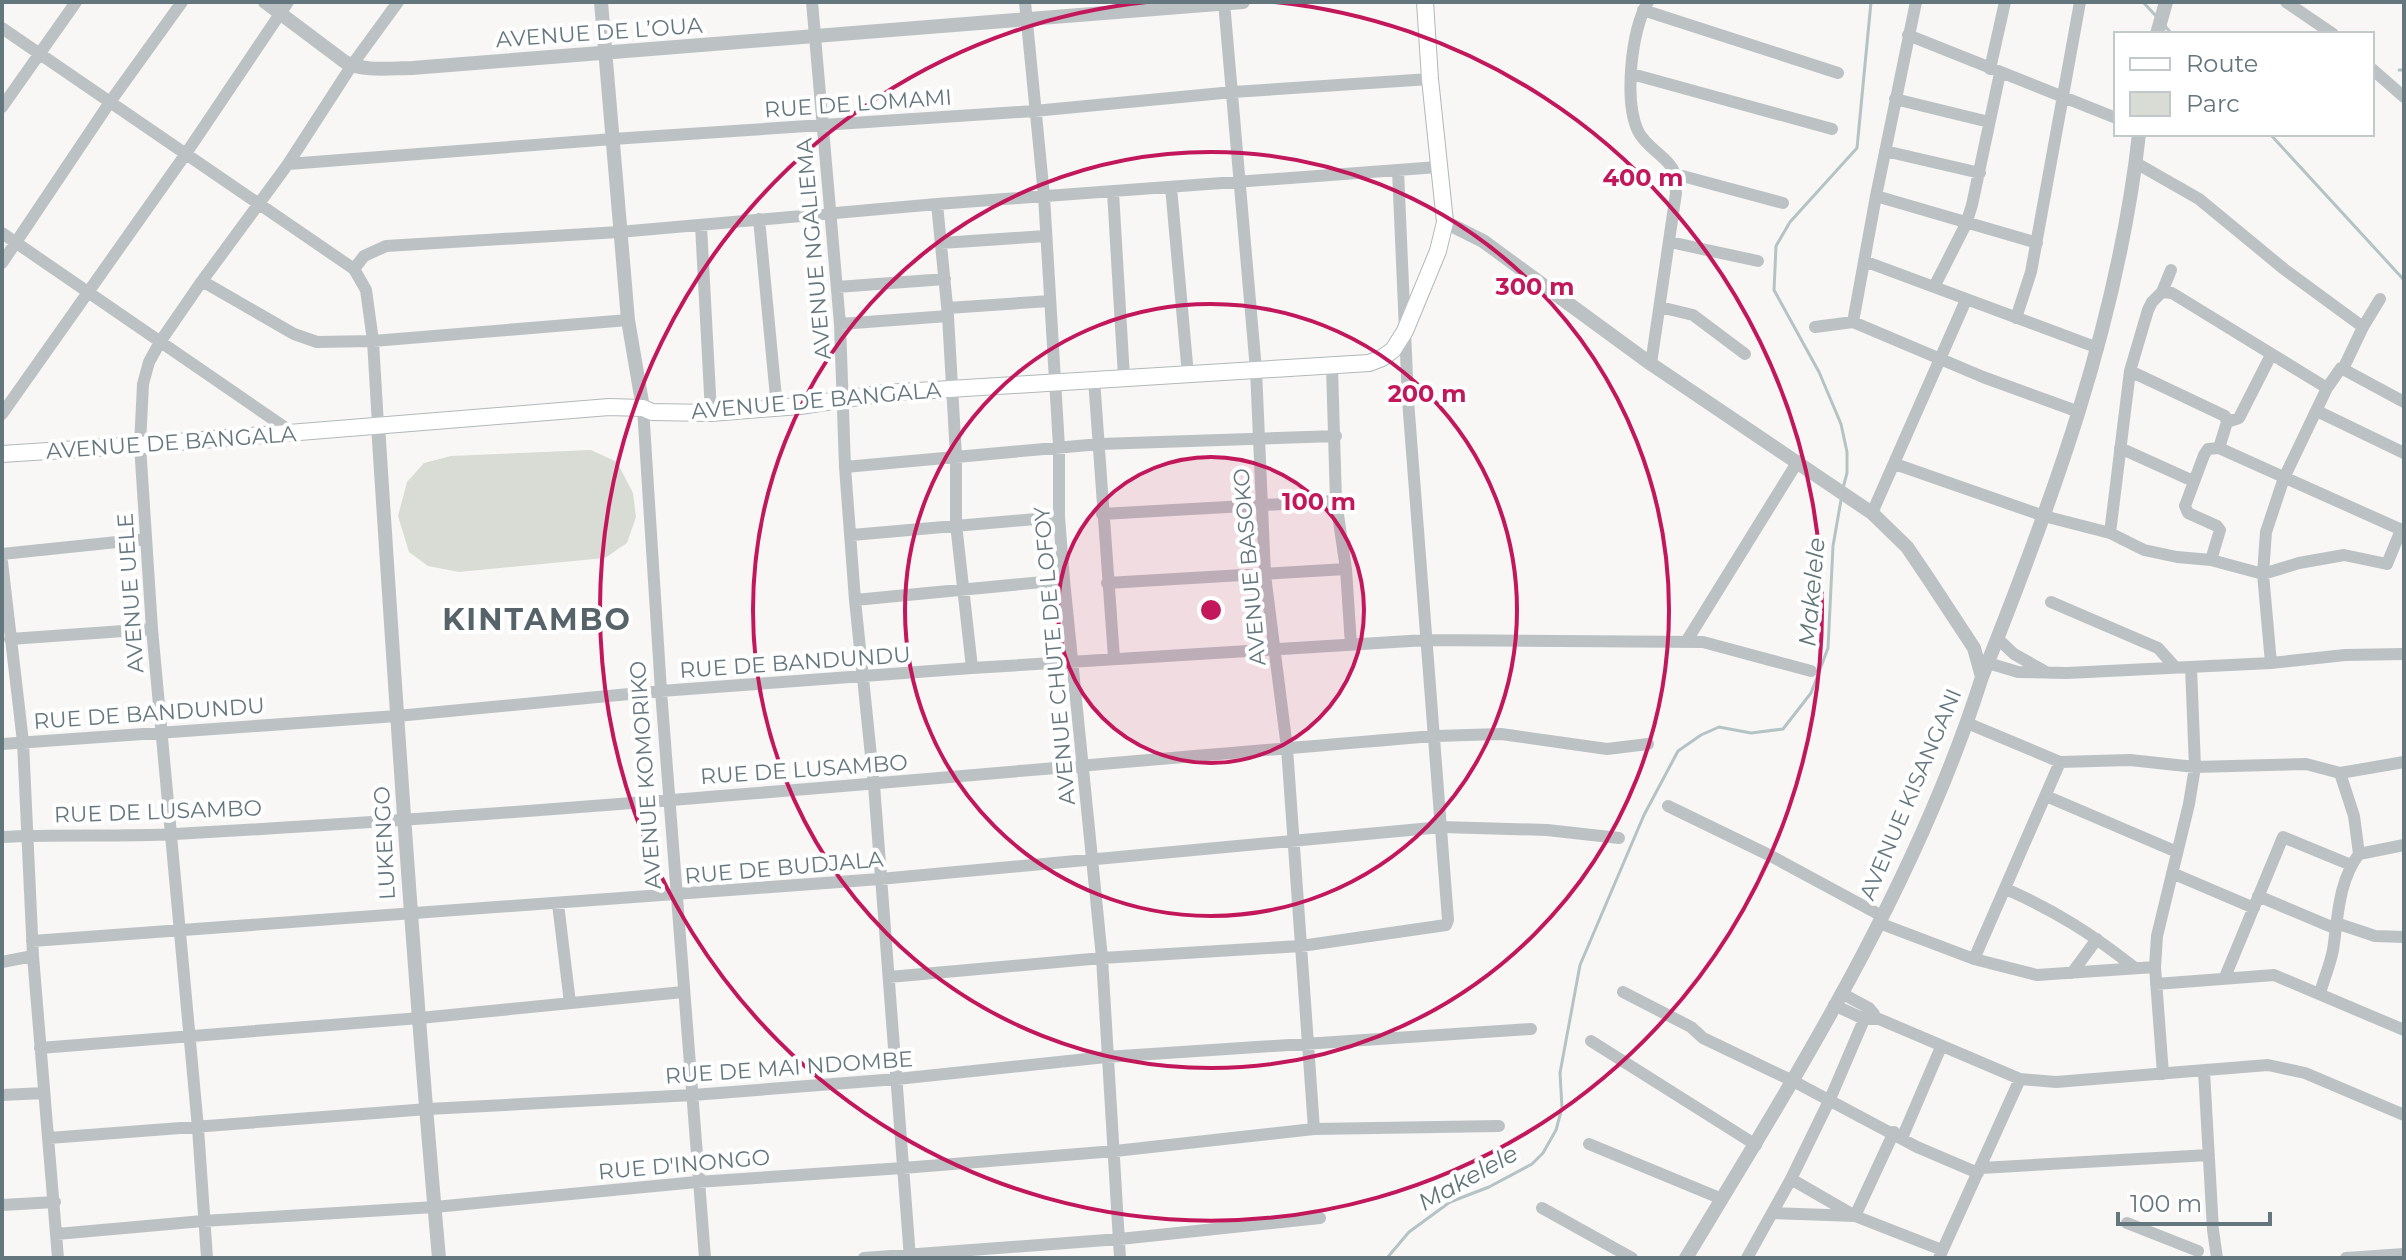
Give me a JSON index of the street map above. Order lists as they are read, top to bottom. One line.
{"streets":{"main road":["AVENUE DE BANGALA"],"street":["AVENUE DE L’OUA","RUE DE LOMAMI","AVENUE NGALIEMA","AVENUE BASOKO","AVENUE UELE","AVENUE CHUTE DE LOFOY","RUE DE BANDUNDU","RUE DE LUSAMBO","AVENUE KOMORIKO","AVENUE KISANGANI","LUKENGO","RUE DE BUDJALA","RUE DE MAI NDOMBE","RUE D'INONGO"]},"crossings":[["AVENUE DE L’OUA","AVENUE NGALIEMA"],["AVENUE DE L’OUA","AVENUE BASOKO"],["AVENUE DE L’OUA","AVENUE UELE"],["AVENUE DE L’OUA","AVENUE CHUTE DE LOFOY"],["AVENUE DE L’OUA","AVENUE KOMORIKO"],["RUE DE LOMAMI","AVENUE NGALIEMA"],["RUE DE LOMAMI","AVENUE BASOKO"],["RUE DE LOMAMI","AVENUE UELE"],["RUE DE LOMAMI","AVENUE CHUTE DE LOFOY"],["RUE DE LOMAMI","AVENUE KOMORIKO"],["AVENUE NGALIEMA","AVENUE DE BANGALA"],["AVENUE NGALIEMA","RUE DE BANDUNDU"],["AVENUE NGALIEMA","RUE DE LUSAMBO"],["AVENUE NGALIEMA","RUE DE BUDJALA"],["AVENUE NGALIEMA","RUE DE MAI NDOMBE"],["AVENUE NGALIEMA","RUE D'INONGO"],["AVENUE DE BANGALA","AVENUE BASOKO"],["AVENUE DE BANGALA","AVENUE UELE"],["AVENUE DE BANGALA","AVENUE CHUTE DE LOFOY"],["AVENUE DE BANGALA","AVENUE KOMORIKO"],["AVENUE DE BANGALA","AVENUE KISANGANI"],["AVENUE DE BANGALA","LUKENGO"],["AVENUE BASOKO","RUE DE BANDUNDU"],["AVENUE BASOKO","RUE DE LUSAMBO"],["AVENUE BASOKO","RUE DE BUDJALA"],["AVENUE BASOKO","RUE DE MAI NDOMBE"],["AVENUE BASOKO","RUE D'INONGO"],["AVENUE UELE","RUE DE BANDUNDU"],["AVENUE UELE","RUE DE LUSAMBO"],["AVENUE UELE","RUE DE BUDJALA"],["AVENUE UELE","RUE DE MAI NDOMBE"],["AVENUE UELE","RUE D'INONGO"],["AVENUE CHUTE DE LOFOY","RUE DE BANDUNDU"],["AVENUE CHUTE DE LOFOY","RUE DE LUSAMBO"],["AVENUE CHUTE DE LOFOY","RUE DE BUDJALA"],["AVENUE CHUTE DE LOFOY","RUE DE MAI NDOMBE"],["AVENUE CHUTE DE LOFOY","RUE D'INONGO"],["RUE DE BANDUNDU","AVENUE KOMORIKO"],["RUE DE BANDUNDU","LUKENGO"],["RUE DE LUSAMBO","AVENUE KOMORIKO"],["RUE DE LUSAMBO","LUKENGO"],["AVENUE KOMORIKO","RUE DE BUDJALA"],["AVENUE KOMORIKO","RUE DE MAI NDOMBE"],["AVENUE KOMORIKO","RUE D'INONGO"],["LUKENGO","RUE DE BUDJALA"],["LUKENGO","RUE DE MAI NDOMBE"],["LUKENGO","RUE D'INONGO"]],"districts":["KINTAMBO"],"water":["Makelele"],"legend":["Route","Parc"],"scale_bar":"100 m","rings":["400 m","300 m","200 m","100 m"]}
